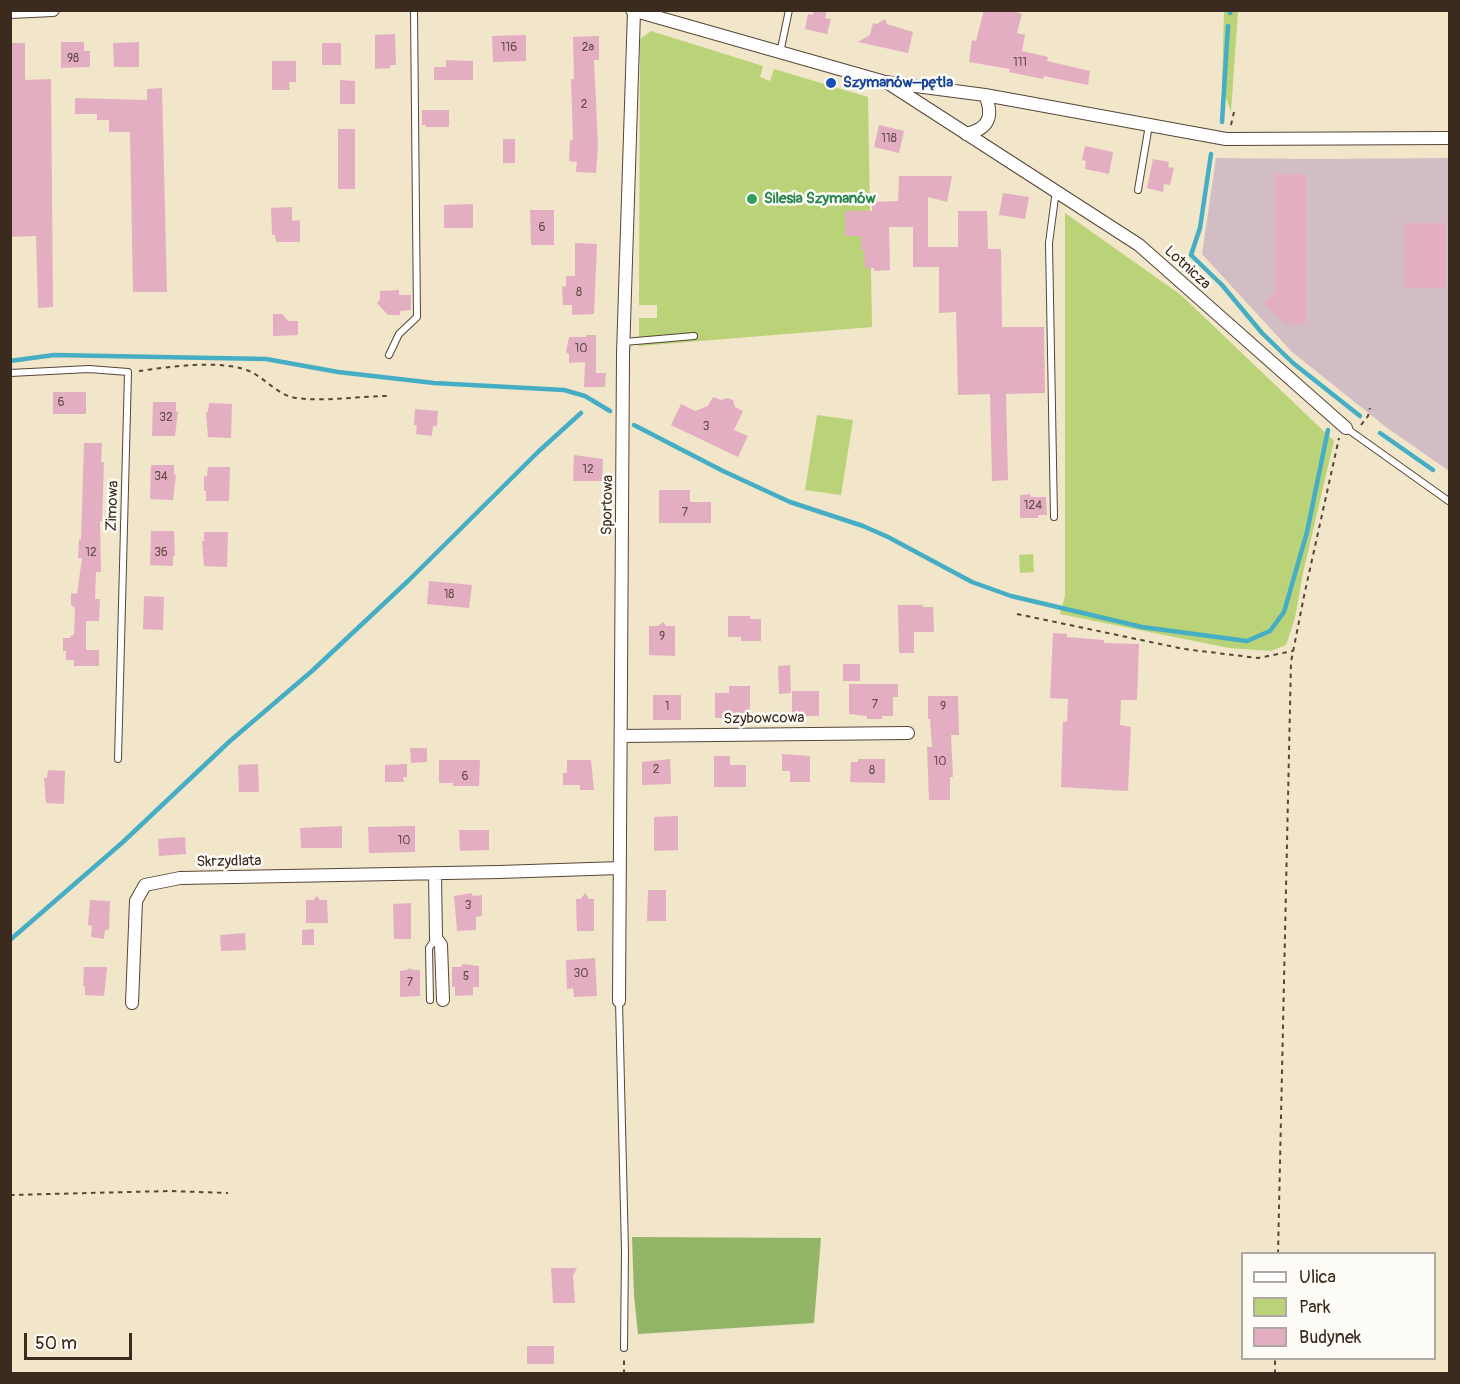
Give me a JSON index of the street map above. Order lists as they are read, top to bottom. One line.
{"streets":{"street":["Lotnicza","Sportowa","Szybowcowa","Skrzydlata"],"lane":["Zimowa"]},"crossings":[["Lotnicza","Sportowa"],["Sportowa","Szybowcowa"],["Sportowa","Skrzydlata"]],"places":["Szymanów–pętla","Silesia Szymanów"],"house_numbers":["116","2a","98","111","2","118","6","8","10","6","32","3","12","34","124","7","12","36","18","9","7","1","9","10","2","8","6","10","3","30","5","7"],"legend":["Ulica","Park","Budynek"],"scale_bar":"50 m"}
